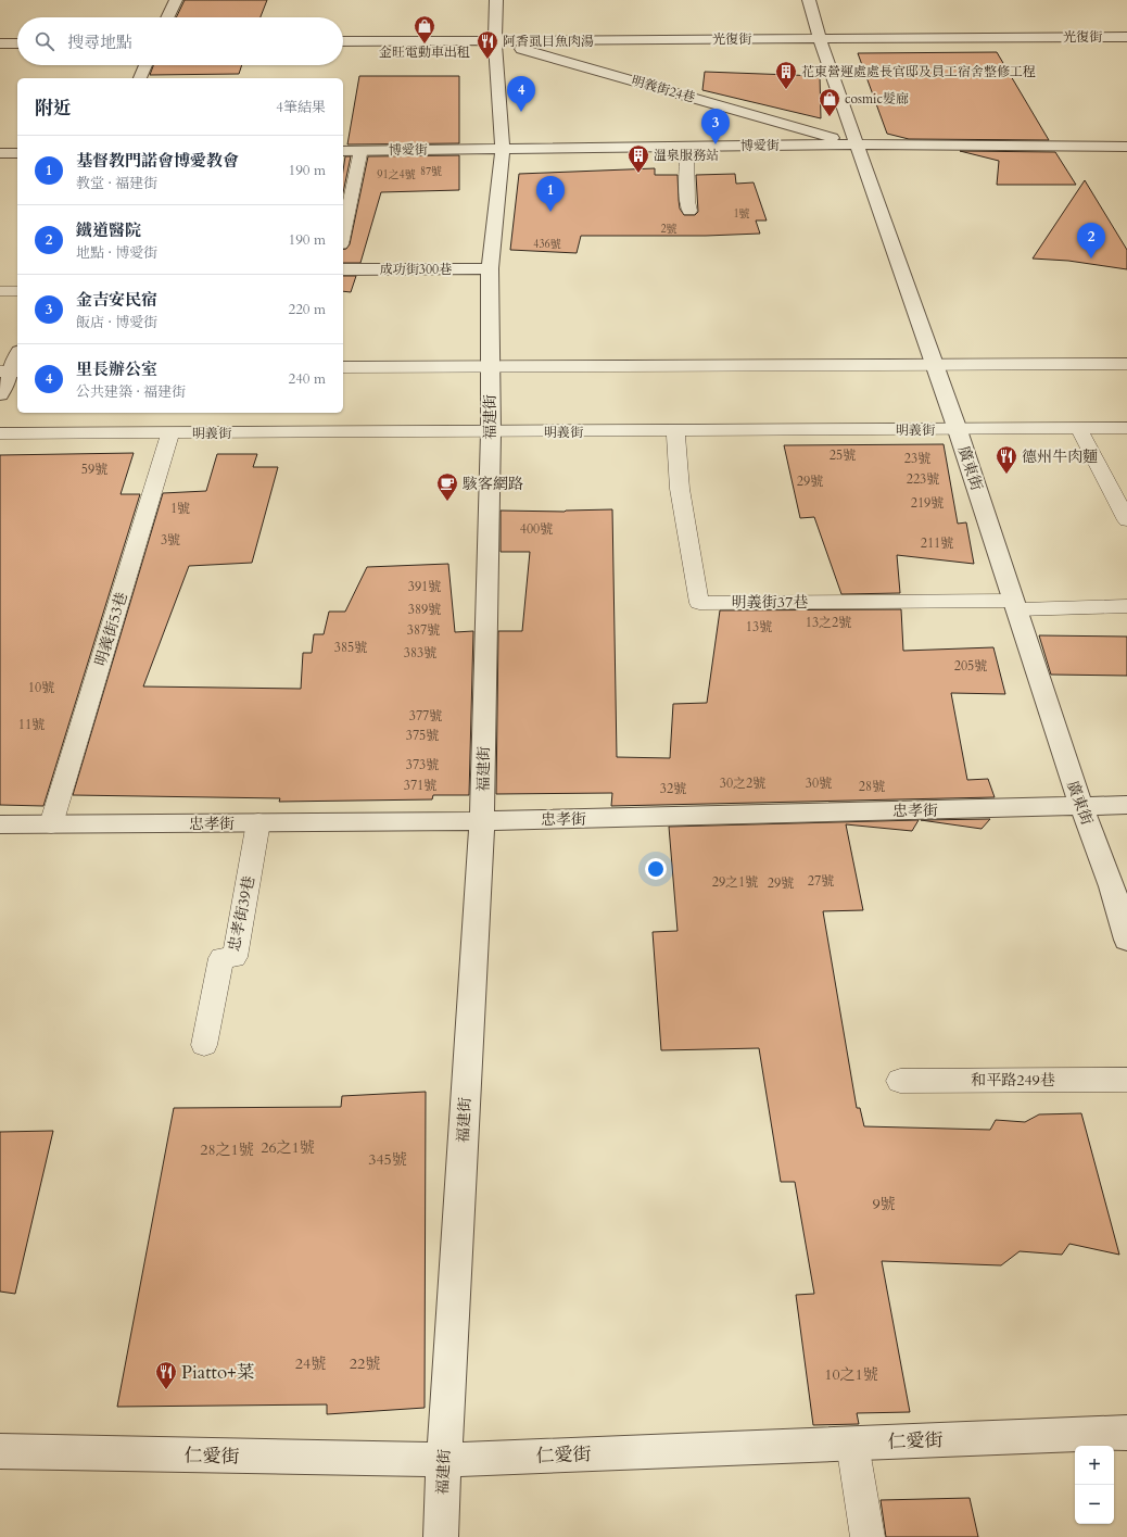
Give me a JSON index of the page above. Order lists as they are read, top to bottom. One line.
{"streets":{"street":["光復街","明義街24巷","博愛街","成功街300巷","福建街","廣東街","忠孝街","仁愛街"],"lane":["明義街","明義街37巷","明義街53巷","忠孝街39巷","和平路249巷"]},"crossings":[["光復街","明義街24巷"],["光復街","福建街"],["光復街","廣東街"],["明義街24巷","博愛街"],["明義街24巷","福建街"],["明義街24巷","廣東街"],["博愛街","福建街"],["博愛街","廣東街"],["成功街300巷","福建街"],["福建街","明義街"],["福建街","忠孝街"],["福建街","仁愛街"],["明義街","廣東街"],["明義街","明義街37巷"],["明義街","明義街53巷"],["廣東街","明義街37巷"],["廣東街","忠孝街"],["明義街53巷","忠孝街"],["忠孝街","忠孝街39巷"]],"places":{"shop":["金旺電動車出租","cosmic髮廊"],"restaurant":["阿香虱目魚肉湯","德州牛肉麵","Piatto+菜"],"building":["花東營運處處長官邸及員工宿舍整修工程","溫泉服務站"],"cafe":["駭客網路"]},"house_numbers":["87號","91之4號","1號","2號","436號","25號","23號","59號","223號","29號","219號","1號","400號","3號","211號","391號","389號","13之2號","13號","387號","385號","383號","205號","10號","377號","11號","375號","373號","30之2號","30號","371號","28號","32號","27號","29之1號","29號","26之1號","28之1號","345號","9號","24號","22號","10之1號"],"page":{"search":"搜尋地點","pins":["4","3","1","2"],"heading":["附近","4筆結果"],"list":[{"mark":"1","name":"基督教門諾會博愛教會","note":"教堂 · 福建街","value":"190 m"},{"mark":"2","name":"鐵道醫院","note":"地點 · 博愛街","value":"190 m"},{"mark":"3","name":"金吉安民宿","note":"飯店 · 博愛街","value":"220 m"},{"mark":"4","name":"里長辦公室","note":"公共建築 · 福建街","value":"240 m"}],"map_buttons":["+","−"]}}
